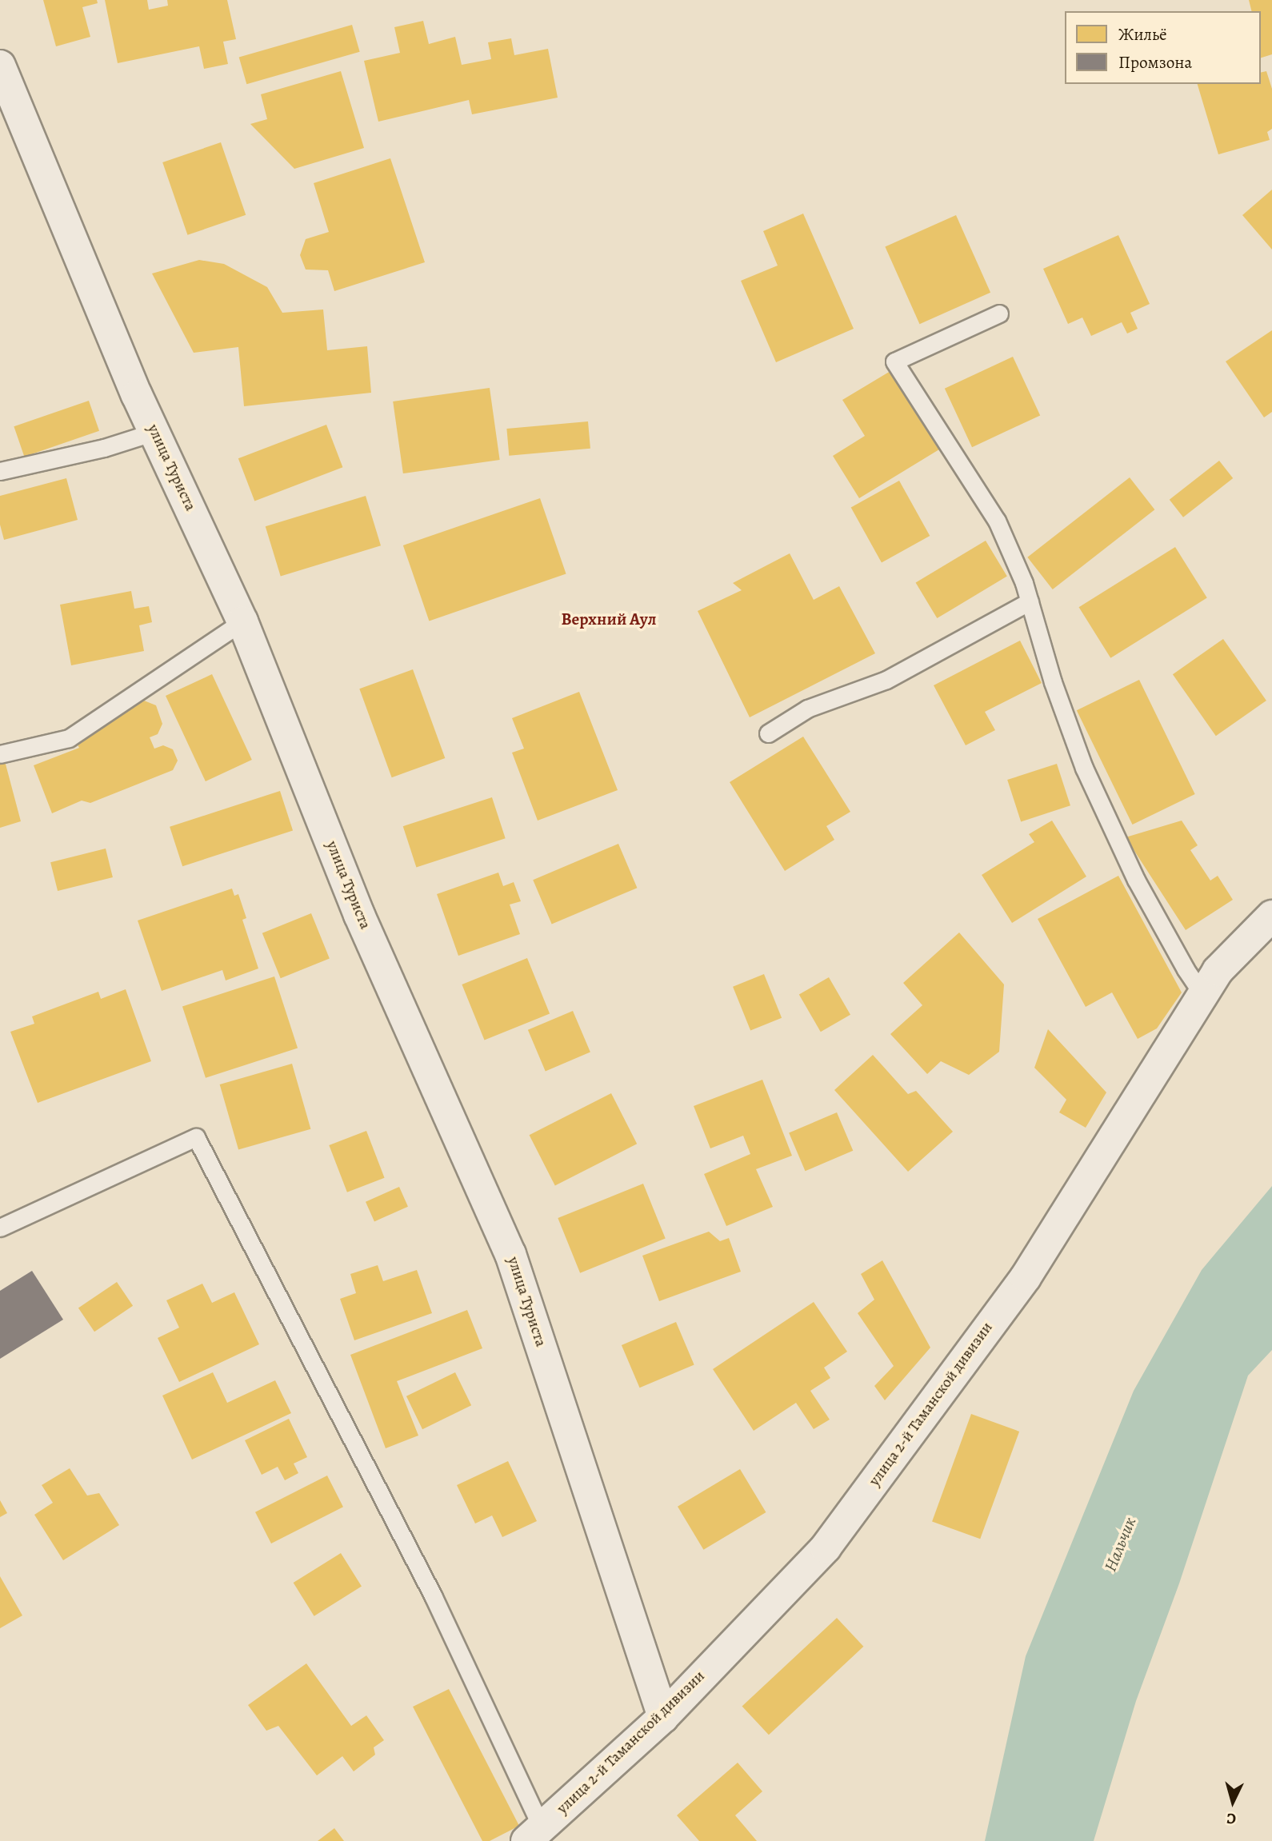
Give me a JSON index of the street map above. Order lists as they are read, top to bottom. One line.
{"streets":{"street":["улица Туриста","улица 2-й Таманской дивизии"]},"crossings":[["улица Туриста","улица 2-й Таманской дивизии"]],"districts":["Верхний Аул"],"water":["Нальчик"],"legend":["Жильё","Промзона"],"north":"bottom"}
